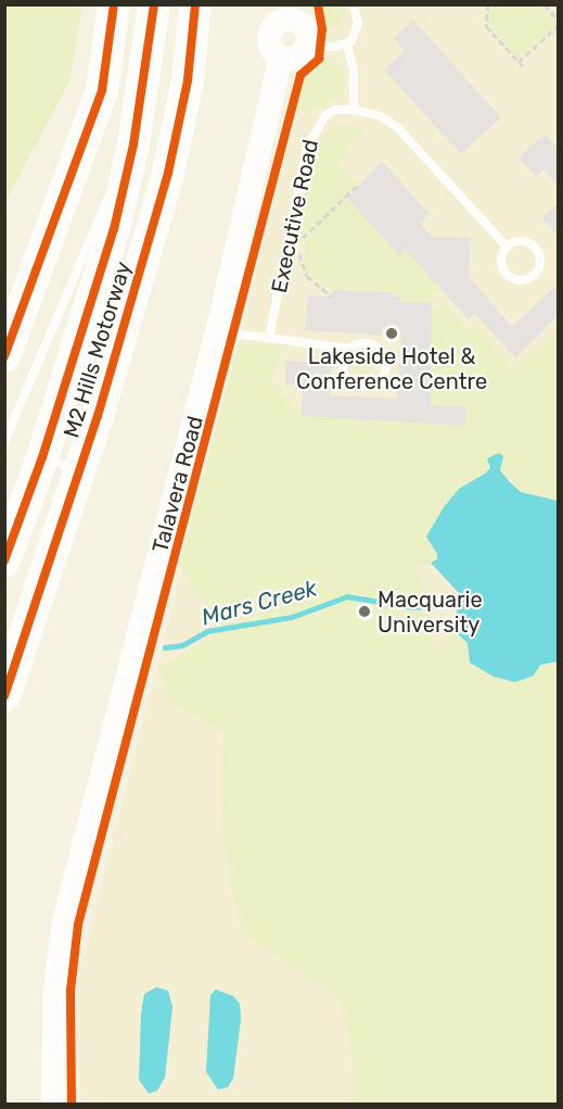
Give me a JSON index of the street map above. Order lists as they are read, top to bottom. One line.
{"streets":{"highway":["M2 Hills Motorway"],"street":["Talavera Road"],"lane":["Executive Road"]},"water":["Mars Creek"],"places":["Lakeside Hotel & Conference Centre","Macquarie University"]}
